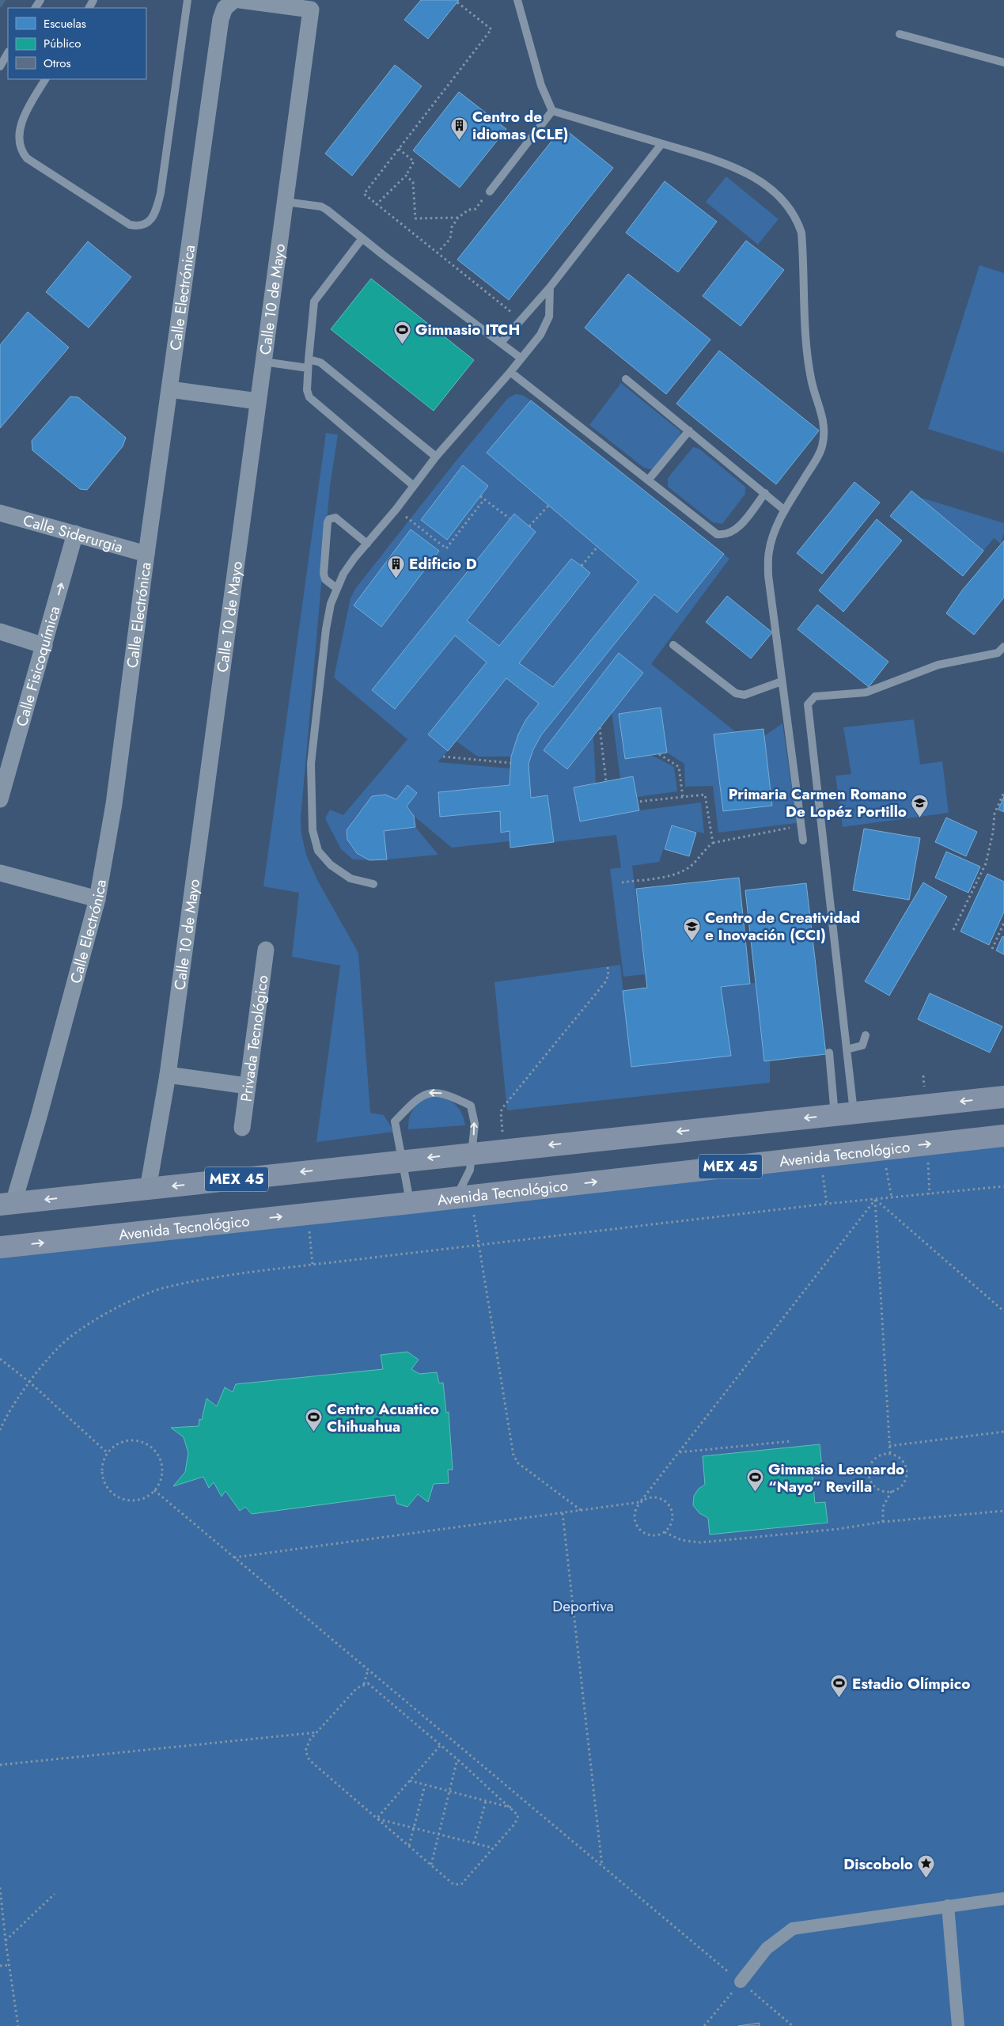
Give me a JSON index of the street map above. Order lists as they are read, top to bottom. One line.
{"streets":{"main road":["Avenida Tecnológico","MEX 45"],"street":["Calle Electrónica","Calle 10 de Mayo","Calle Siderurgia","Calle Fisicoquímica","Privada Tecnológico"]},"crossings":[["Calle Electrónica","Calle Siderurgia"],["Calle Electrónica","MEX 45"],["Calle 10 de Mayo","MEX 45"],["Calle Siderurgia","Calle Fisicoquímica"]],"one_way":["Calle Fisicoquímica"],"parks":["Deportiva"],"places":{"building":["Centro de idiomas (CLE)","Edificio D"],"sports":["Gimnasio ITCH","Centro Acuatico Chihuahua","Gimnasio Leonardo “Nayo” Revilla","Estadio Olímpico"],"school or university":["Primaria Carmen Romano De Lopéz Portillo","Centro de Creatividad e Inovación (CCI)"],"place":["Discobolo"]},"legend":["Escuelas","Público","Otros"]}
